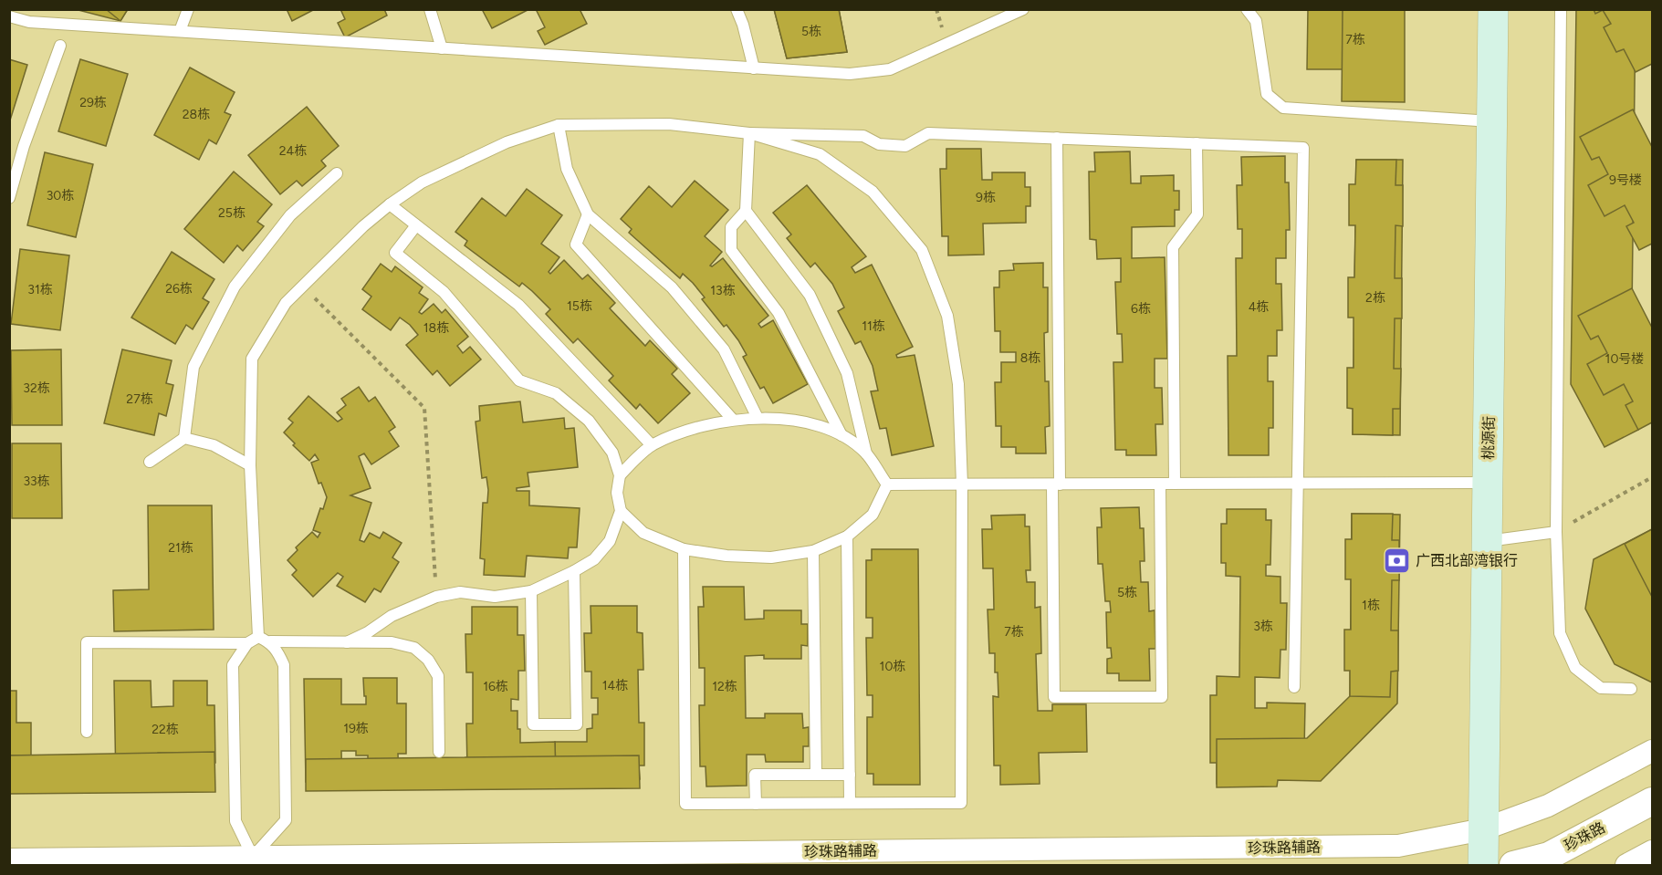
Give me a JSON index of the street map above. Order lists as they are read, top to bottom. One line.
{"streets":{"main road":["桃源街"],"street":["珍珠路","珍珠路辅路"]},"crossings":[["桃源街","珍珠路辅路"]],"places":{"bank":["广西北部湾银行"]},"house_numbers":["5栋","7栋","29栋","28栋","24栋","9号楼","30栋","9栋","25栋","26栋","31栋","13栋","2栋","15栋","4栋","6栋","11栋","18栋","8栋","10号楼","32栋","27栋","33栋","21栋","5栋","1栋","3栋","7栋","10栋","14栋","16栋","12栋","19栋","22栋"]}
